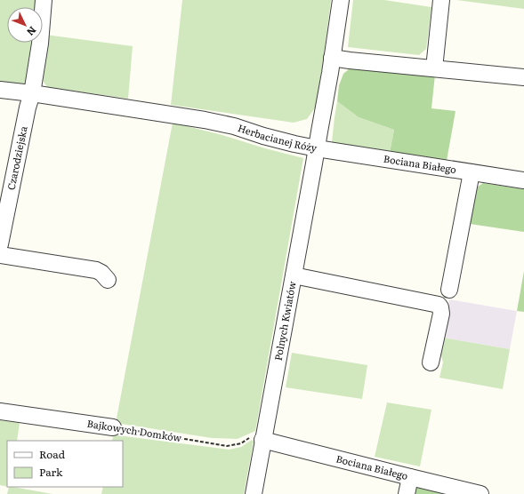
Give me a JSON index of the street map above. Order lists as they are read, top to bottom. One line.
{"streets":{"street":["Herbacianej Róży","Czarodziejska","Bociana Białego","Polnych Kwiatów","Bajkowych Domków"]},"crossings":[["Herbacianej Róży","Czarodziejska"],["Herbacianej Róży","Bociana Białego"],["Herbacianej Róży","Polnych Kwiatów"],["Bociana Białego","Polnych Kwiatów"],["Bociana Białego","Bajkowych Domków"],["Polnych Kwiatów","Bajkowych Domków"]],"legend":["Road","Park"],"north":"bottom right"}
